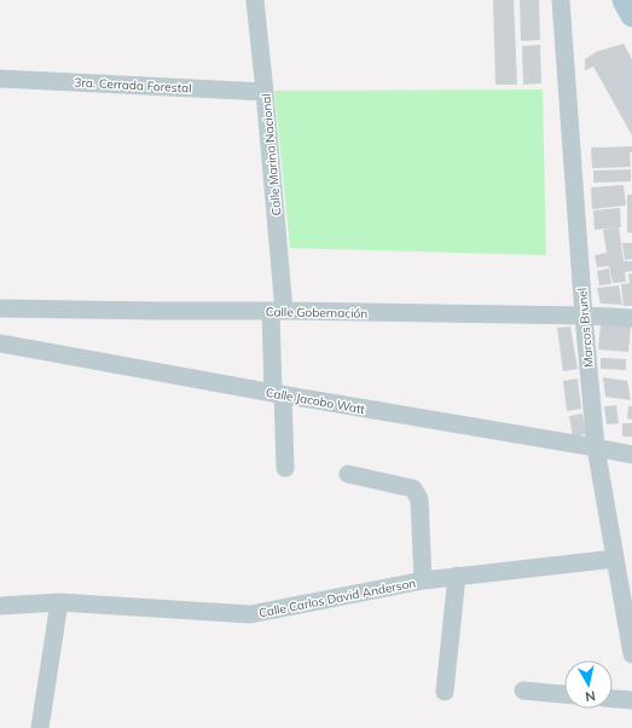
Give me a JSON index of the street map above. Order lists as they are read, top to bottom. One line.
{"streets":{"street":["3ra. Cerrada Forestal","Calle Marina Nacional","Calle Gobernación","Marcos Brunel","Calle Jacobo Watt","Calle Carlos David Anderson"]},"crossings":[["3ra. Cerrada Forestal","Calle Marina Nacional"],["Calle Marina Nacional","Calle Gobernación"],["Calle Marina Nacional","Calle Jacobo Watt"],["Calle Gobernación","Marcos Brunel"],["Marcos Brunel","Calle Jacobo Watt"],["Marcos Brunel","Calle Carlos David Anderson"]],"north":"bottom"}
